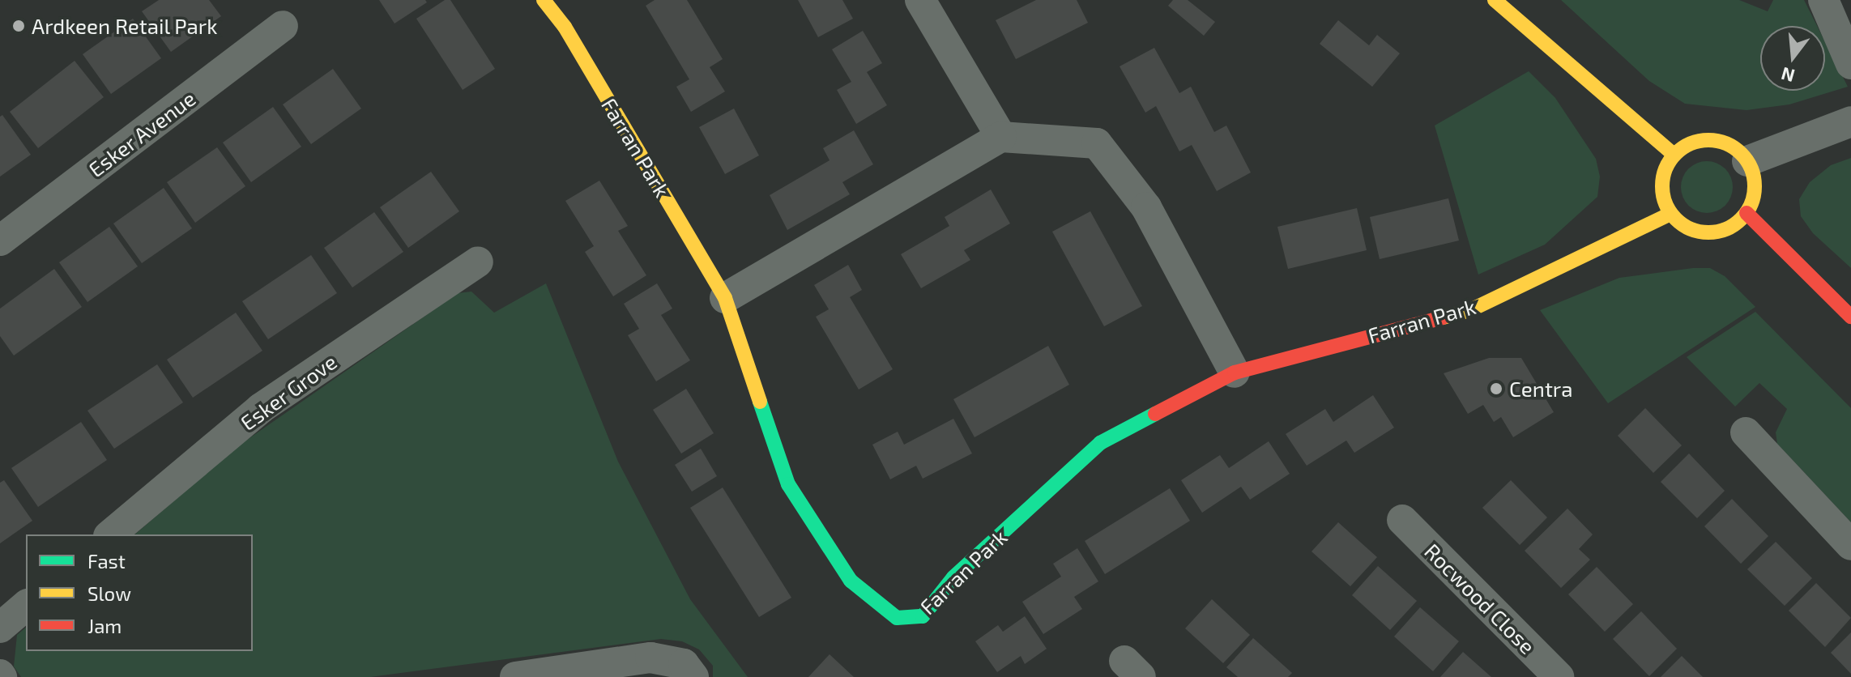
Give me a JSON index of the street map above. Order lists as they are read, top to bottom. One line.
{"streets":{"street":["Esker Avenue","Farran Park","Esker Grove","Rocwood Close"]},"places":["Ardkeen Retail Park","Centra"],"legend":["Fast","Slow","Jam"],"north":"bottom"}
